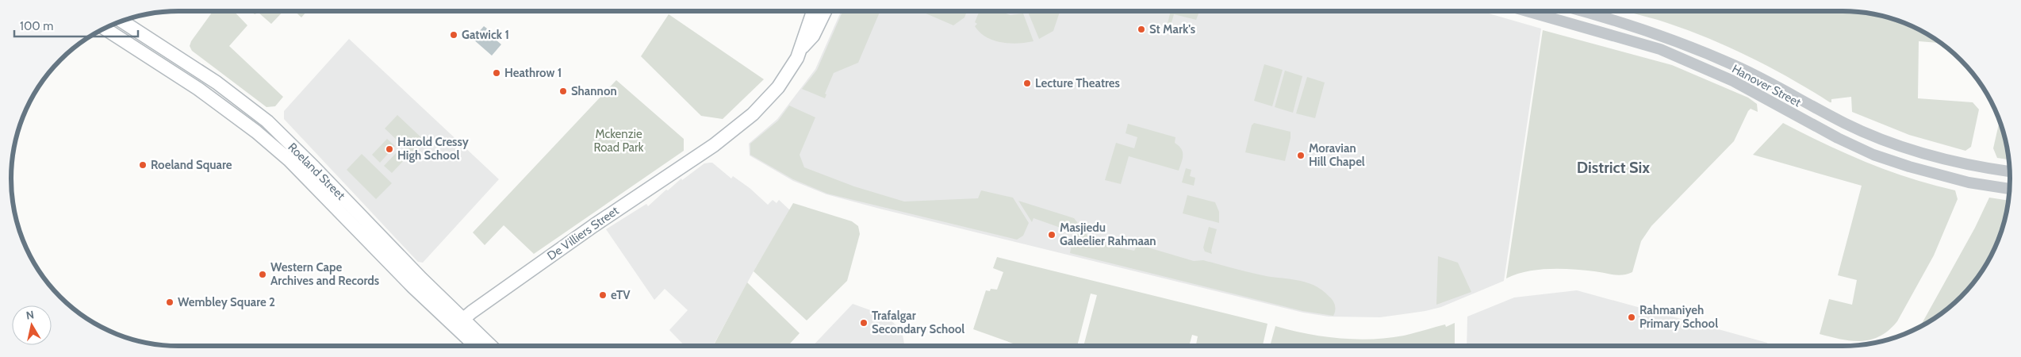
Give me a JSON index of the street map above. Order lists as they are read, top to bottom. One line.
{"streets":{"main road":["Roeland Street","De Villiers Street"],"street":["Hanover Street"]},"crossings":[["Roeland Street","De Villiers Street"]],"districts":["District Six"],"parks":["Mckenzie Road Park"],"places":["St Mark's","Gatwick 1","Heathrow 1","Lecture Theatres","Shannon","Harold Cressy High School","Moravian Hill Chapel","Roeland Square","Masjiedu Galeelier Rahmaan","Western Cape Archives and Records","eTV","Wembley Square 2","Rahmaniyeh Primary School","Trafalgar Secondary School"],"scale_bar":"100 m","north":"top"}
